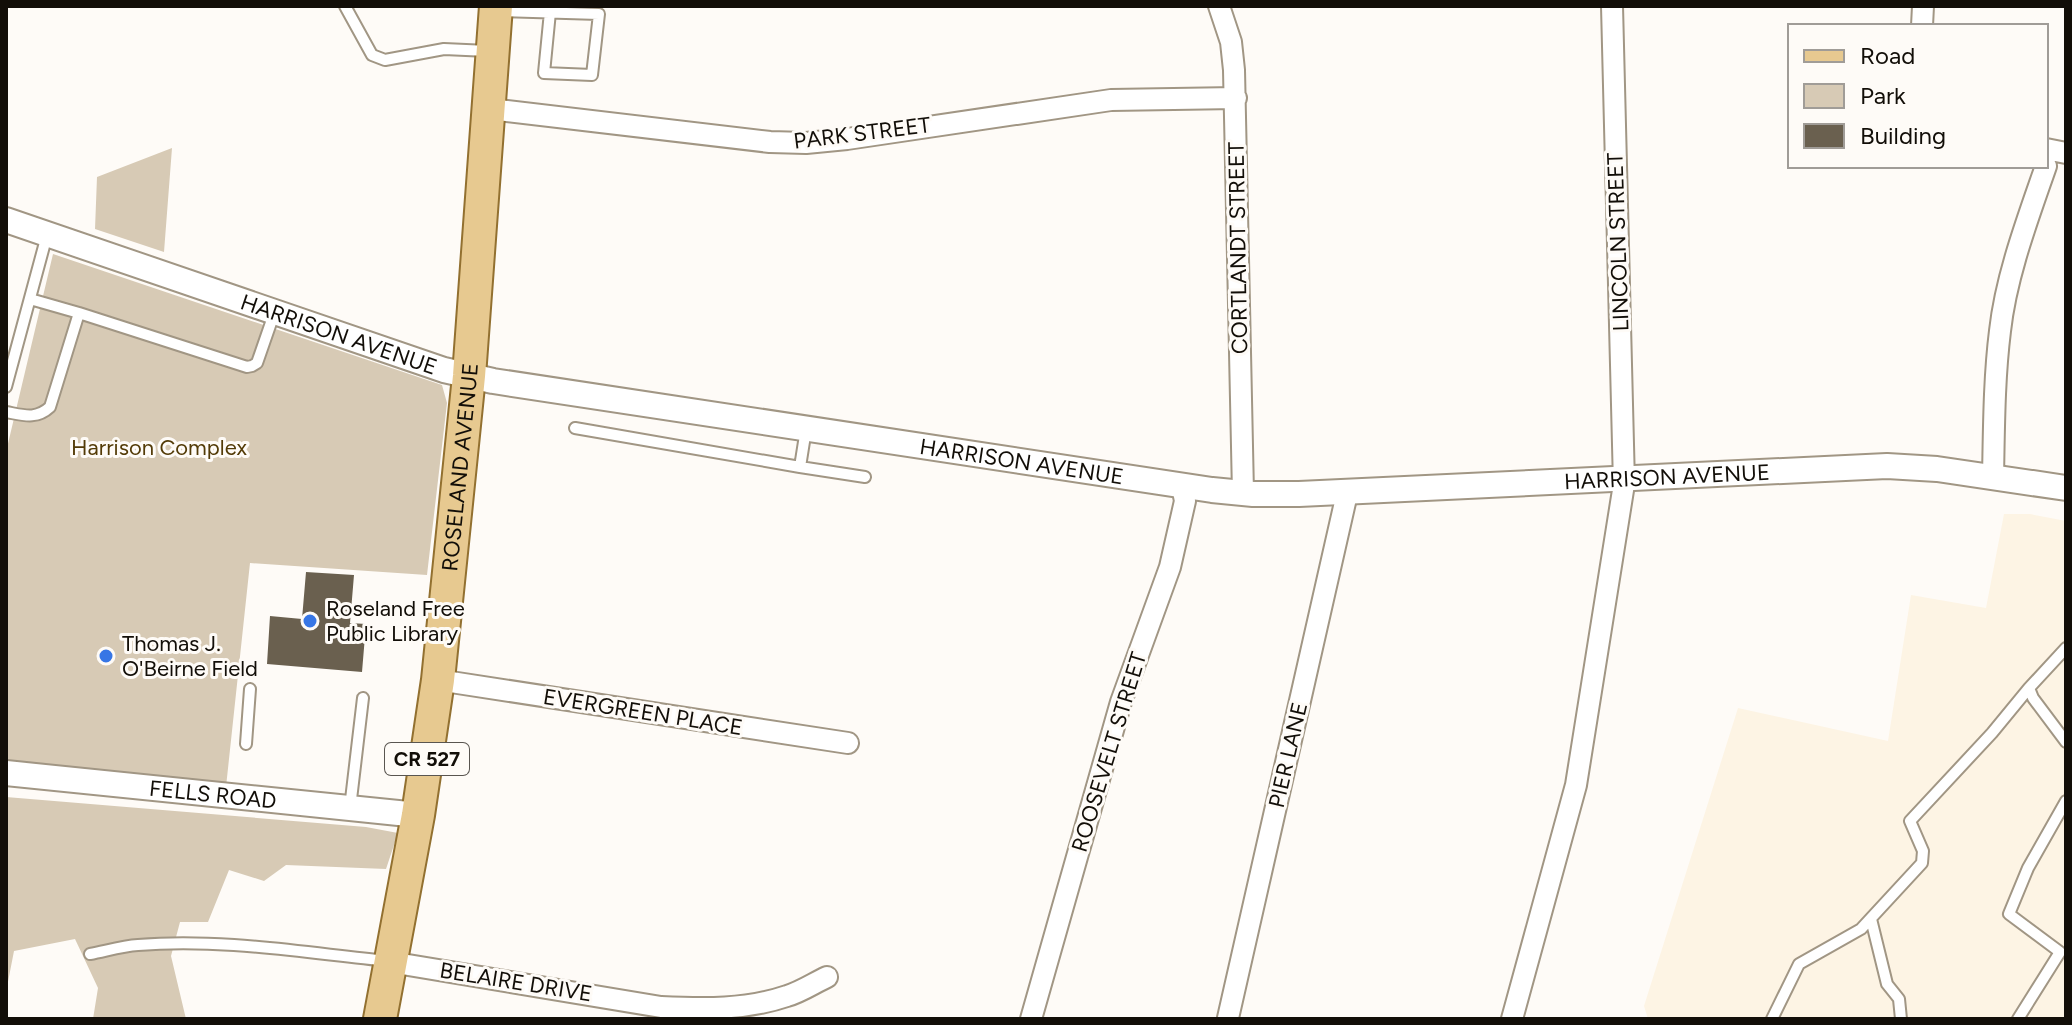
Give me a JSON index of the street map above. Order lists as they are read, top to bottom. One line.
{"streets":{"main road":["ROSELAND AVENUE","CR 527"],"street":["PARK STREET","LINCOLN STREET","CORTLANDT STREET","HARRISON AVENUE","EVERGREEN PLACE","ROOSEVELT STREET","PIER LANE","FELLS ROAD","BELAIRE DRIVE"]},"crossings":[["PARK STREET","CORTLANDT STREET"],["PARK STREET","ROSELAND AVENUE"],["LINCOLN STREET","HARRISON AVENUE"],["CORTLANDT STREET","HARRISON AVENUE"],["HARRISON AVENUE","ROSELAND AVENUE"],["HARRISON AVENUE","ROOSEVELT STREET"],["HARRISON AVENUE","PIER LANE"],["ROSELAND AVENUE","EVERGREEN PLACE"],["ROSELAND AVENUE","FELLS ROAD"],["ROSELAND AVENUE","BELAIRE DRIVE"]],"parks":["Harrison Complex"],"places":["Roseland Free Public Library","Thomas J. O'Beirne Field"],"legend":["Road","Park","Building"]}
